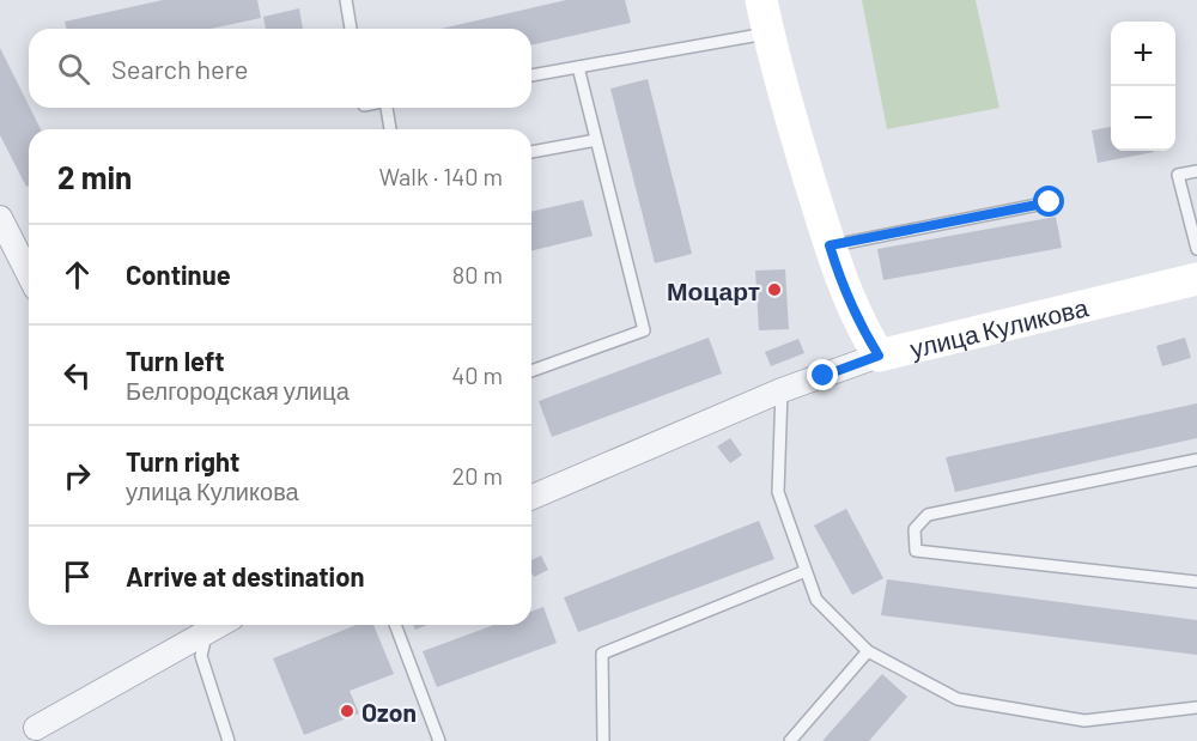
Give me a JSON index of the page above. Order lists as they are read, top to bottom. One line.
{"streets":{"main road":["улица Куликова"]},"places":["Моцарт","Ozon"],"page":{"map_buttons":["+","−"],"search":"Search here","heading":["2 min","Walk · 140 m"],"list":[["Continue","80 m"],["Turn left","Белгородская улица","40 m"],["Turn right","улица Куликова","20 m"],"Arrive at destination"]}}
